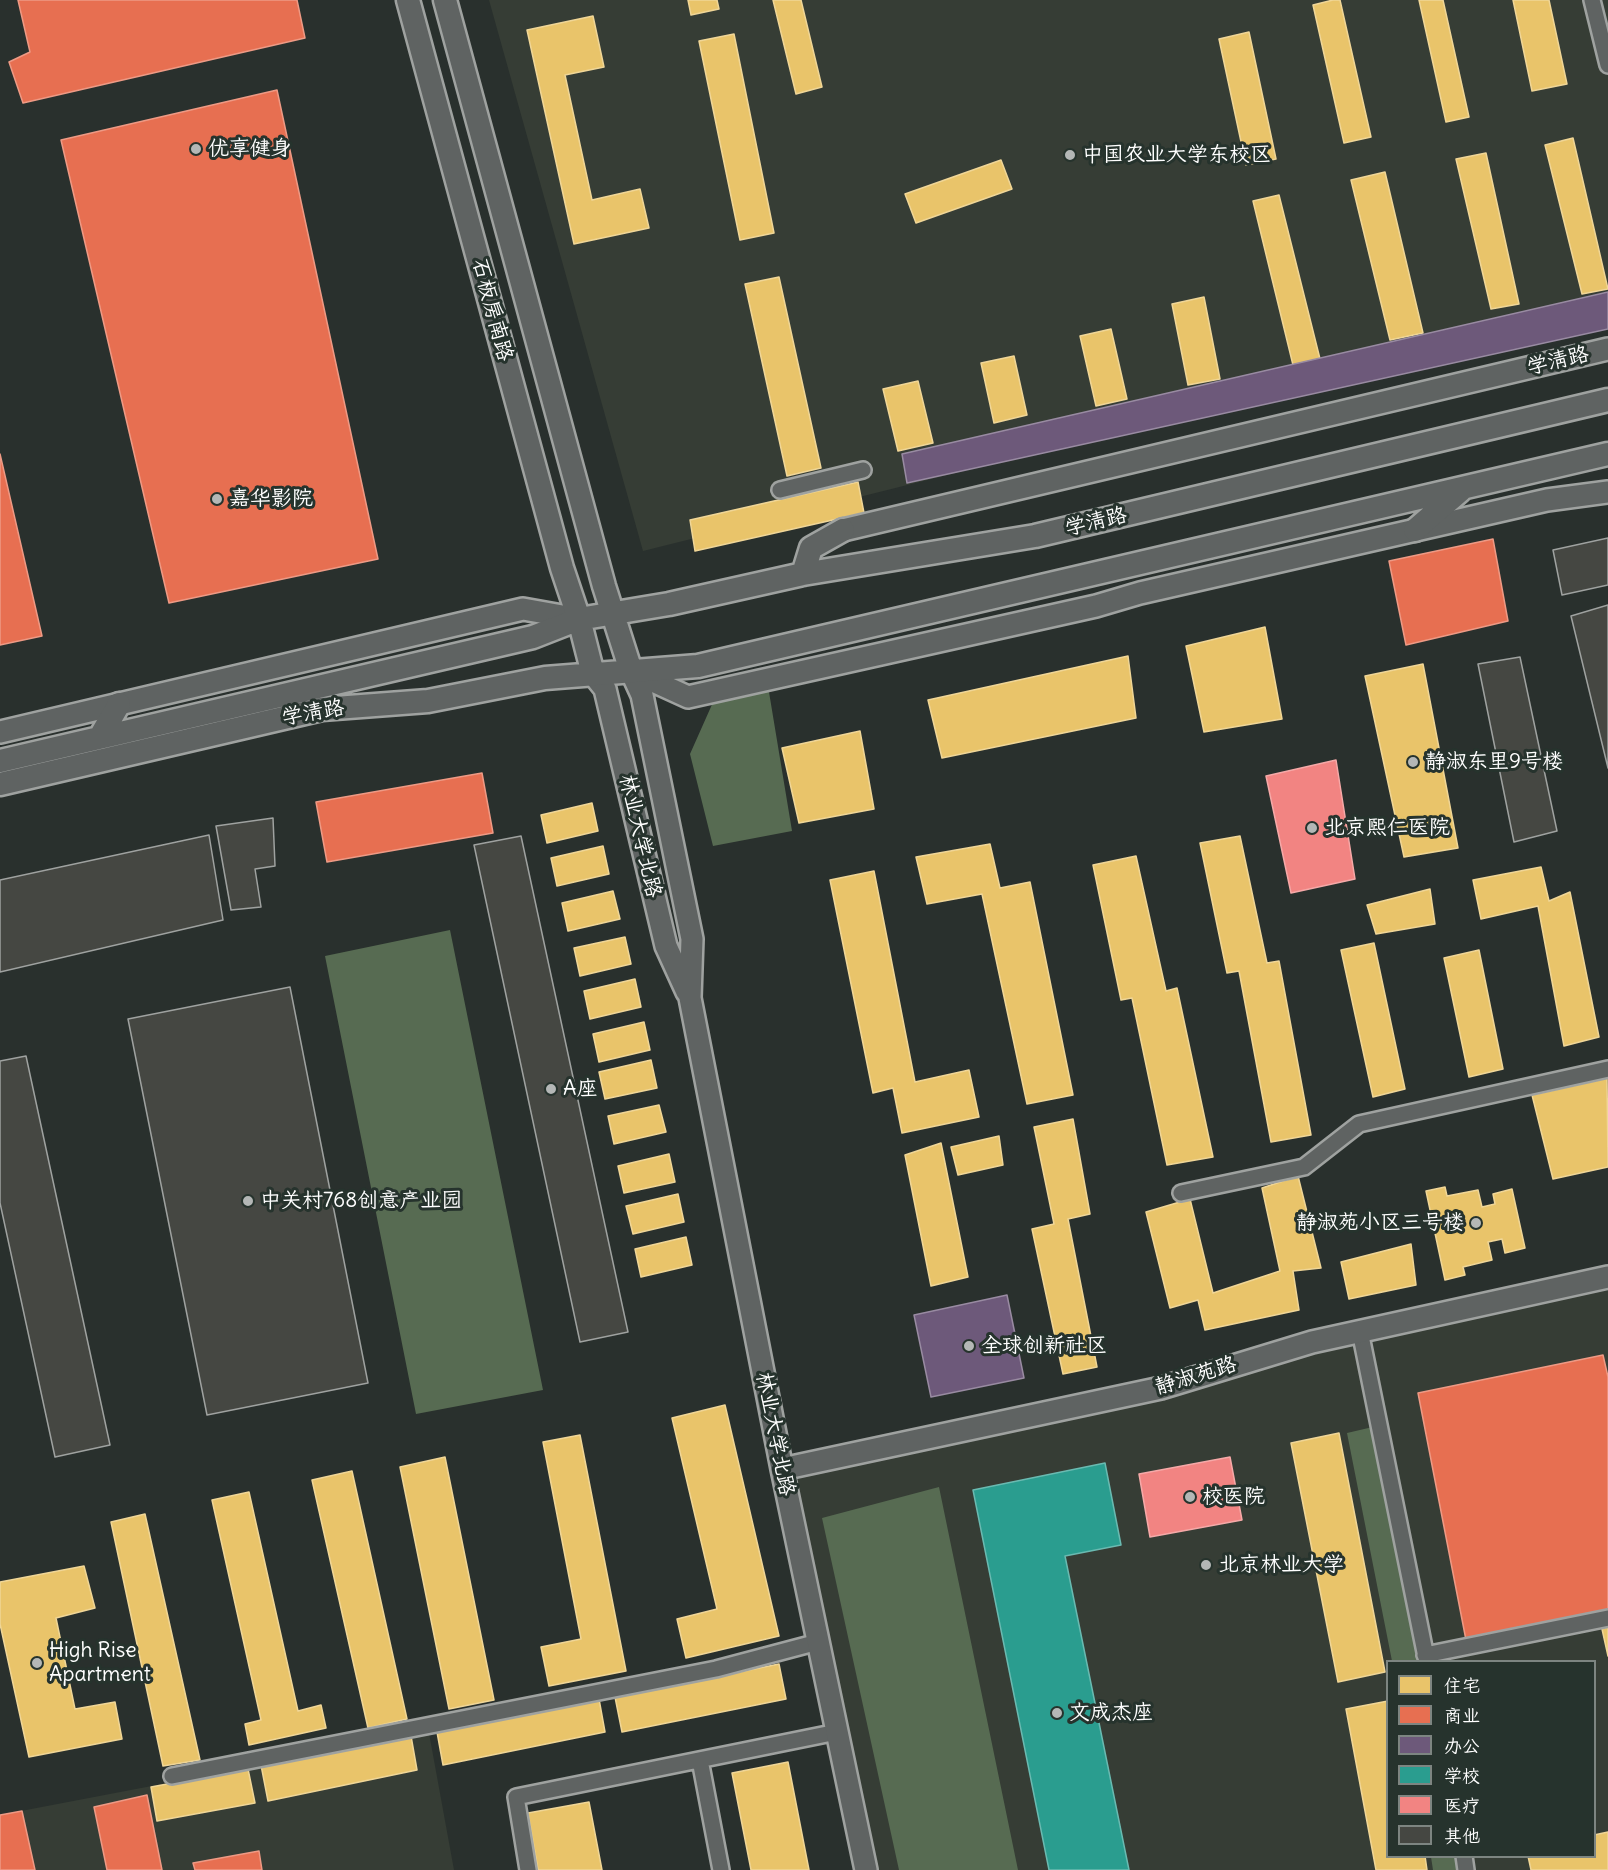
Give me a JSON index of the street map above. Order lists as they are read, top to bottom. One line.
{"streets":{"main road":["石板房南路","学清路"],"street":["林业大学北路","静淑苑路"]},"crossings":[["石板房南路","学清路"],["石板房南路","林业大学北路"],["学清路","林业大学北路"],["林业大学北路","静淑苑路"]],"places":["优享健身","中国农业大学东校区","嘉华影院","静淑东里9号楼","北京熙仁医院","A座","中关村768创意产业园","静淑苑小区三号楼","全球创新社区","校医院","北京林业大学","High Rise Apartment","文成杰座"],"legend":["住宅","商业","办公","学校","医疗","其他"]}
